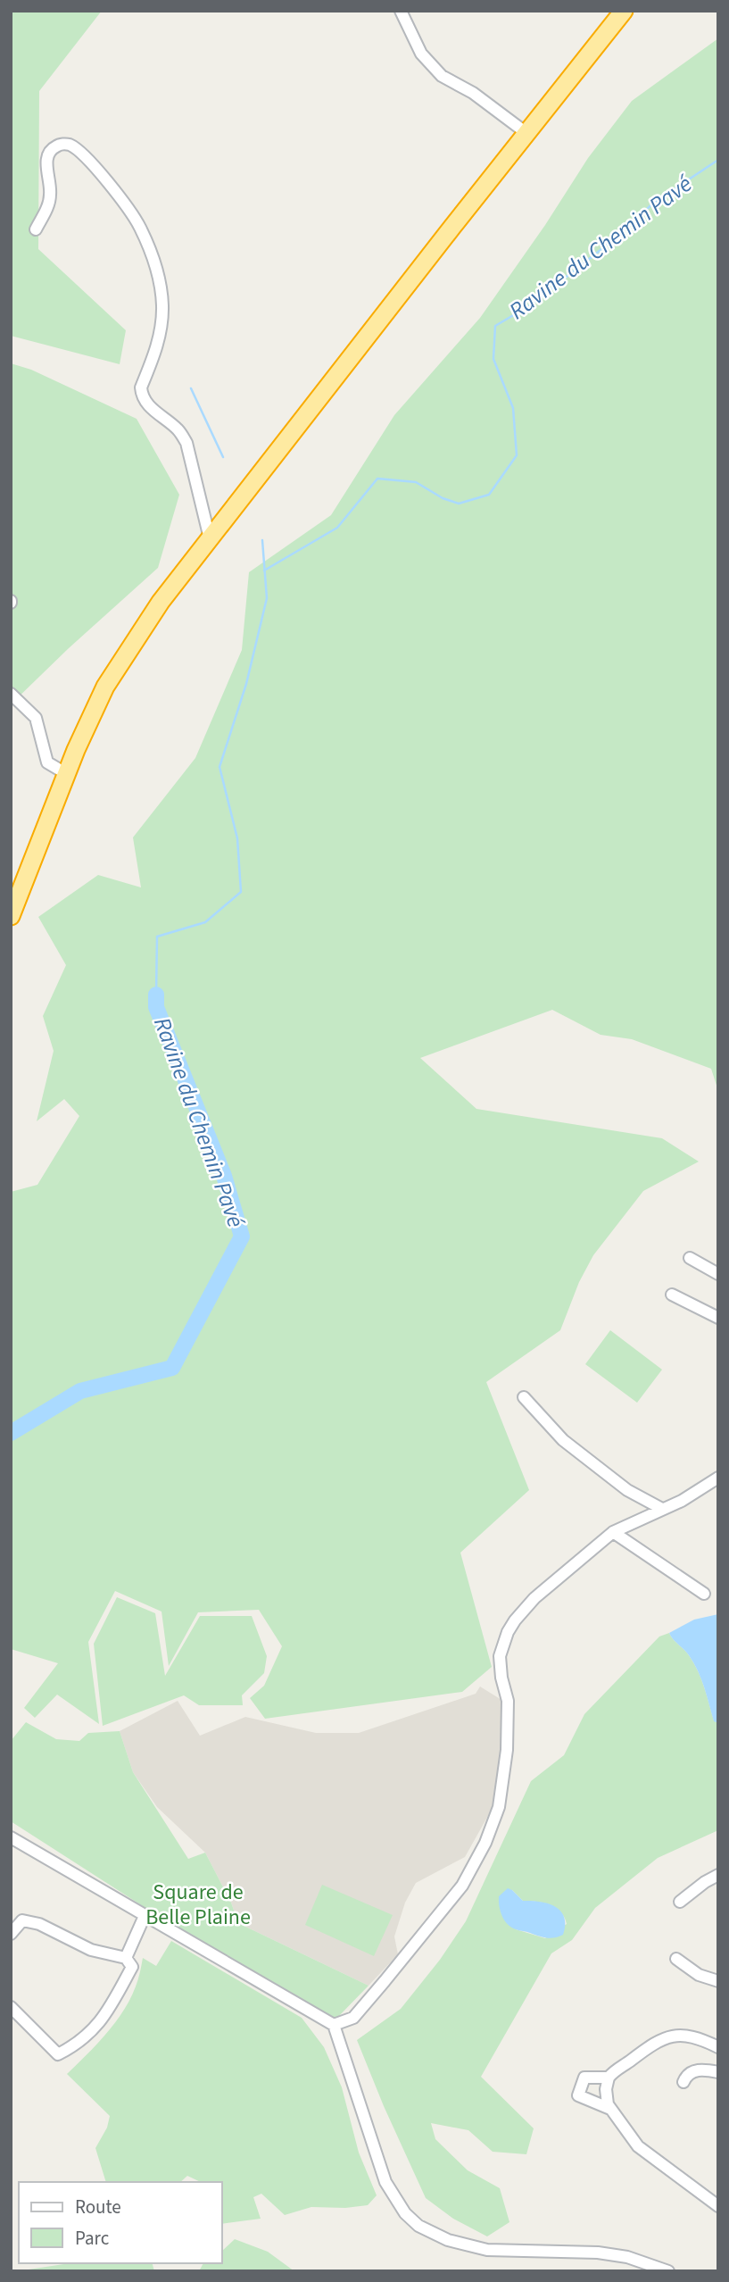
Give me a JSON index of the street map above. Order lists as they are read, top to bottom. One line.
{"water":["Ravine du Chemin Pavé"],"parks":["Square de Belle Plaine"],"legend":["Route","Parc"]}
